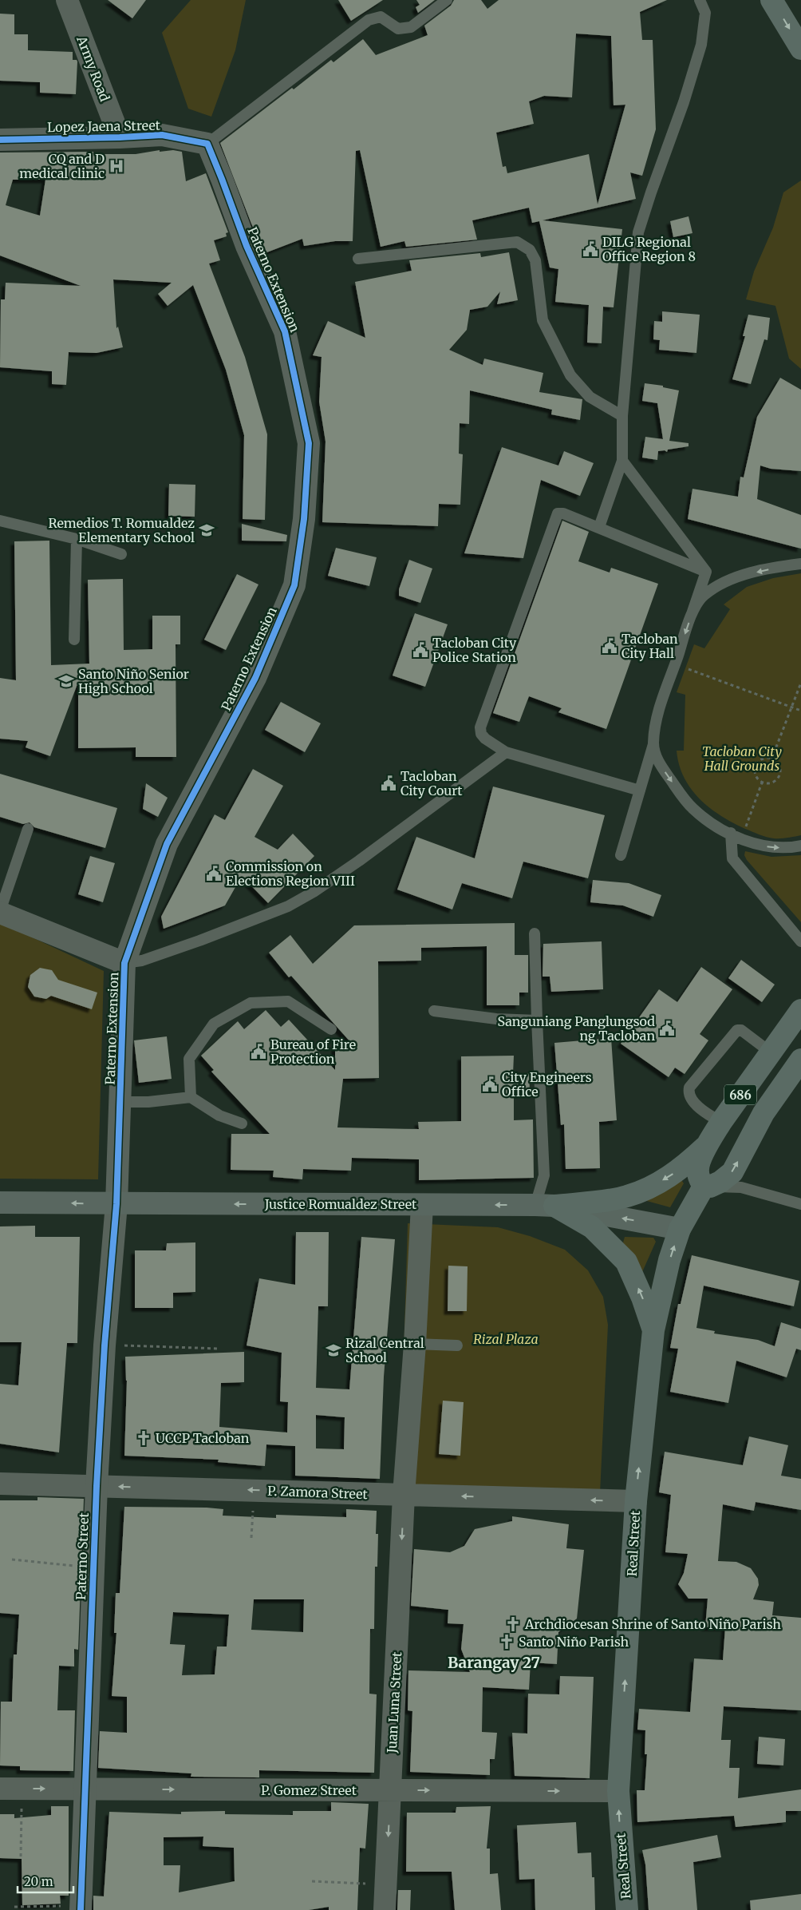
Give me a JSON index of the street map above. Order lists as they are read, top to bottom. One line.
{"streets":{"main road":["686","Justice Romualdez Street","Real Street"],"street":["Army Road","Lopez Jaena Street","Paterno Extension","P. Zamora Street","Paterno Street","Juan Luna Street","P. Gomez Street"]},"crossings":[["Army Road","Lopez Jaena Street"],["Lopez Jaena Street","Paterno Extension"],["Paterno Extension","Justice Romualdez Street"],["Paterno Extension","Paterno Street"],["686","Real Street"],["Justice Romualdez Street","Real Street"],["Justice Romualdez Street","Paterno Street"],["Justice Romualdez Street","Juan Luna Street"],["P. Zamora Street","Real Street"],["P. Zamora Street","Paterno Street"],["P. Zamora Street","Juan Luna Street"],["Real Street","P. Gomez Street"],["Paterno Street","P. Gomez Street"],["Juan Luna Street","P. Gomez Street"]],"one_way":["Justice Romualdez Street","P. Zamora Street","Real Street","Juan Luna Street","P. Gomez Street"],"districts":["Barangay 27"],"parks":["Tacloban City Hall Grounds","Rizal Plaza"],"places":{"hospital":["CQ and D medical clinic"],"public building":["DILG Regional Office Region 8","Tacloban City Hall","Tacloban City Police Station","Tacloban City Court","Commission on Elections Region VIII","Sanguniang Panglungsod ng Tacloban","Bureau of Fire Protection","City Engineers Office"],"school or university":["Remedios T. Romualdez Elementary School","Santo Niño Senior High School","Rizal Central School"],"church":["UCCP Tacloban","Archdiocesan Shrine of Santo Niño Parish","Santo Niño Parish"]},"scale_bar":"20 m"}
